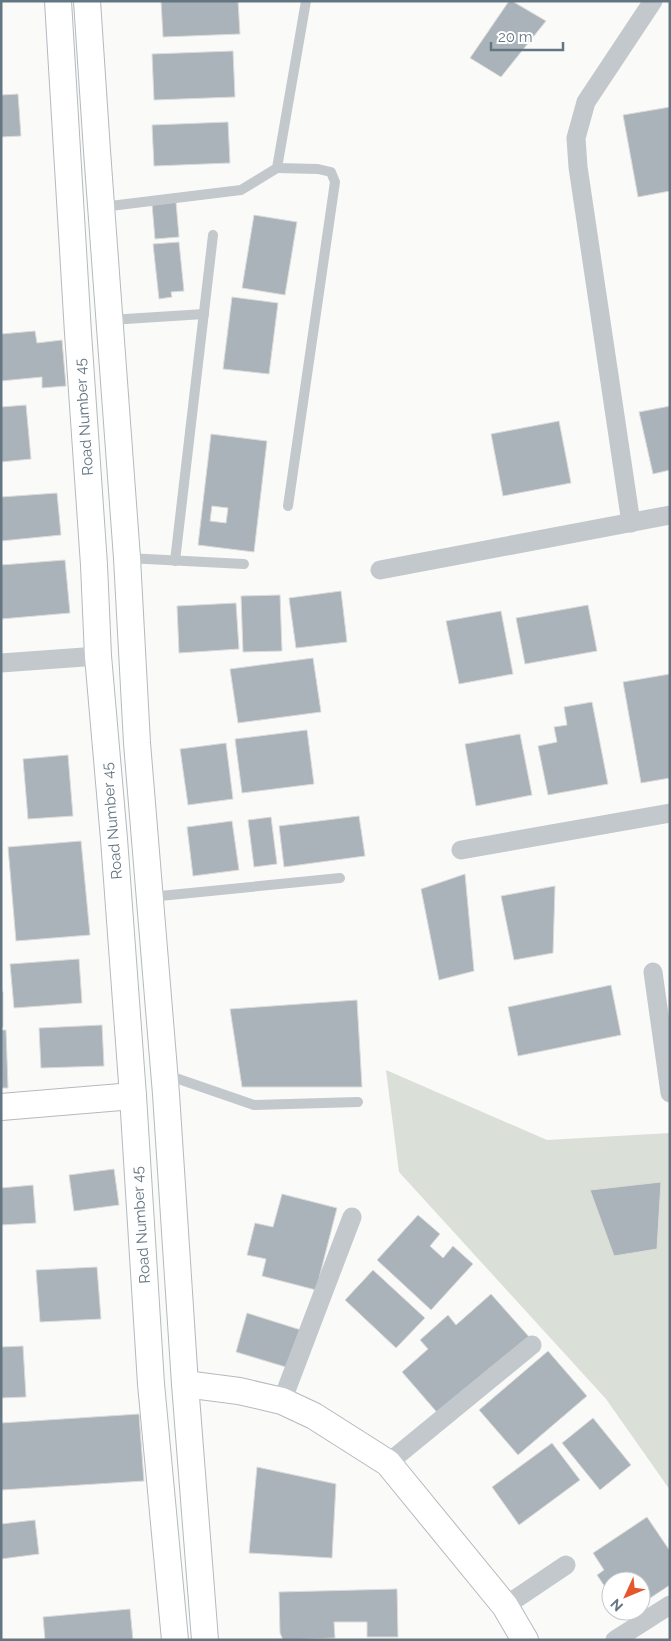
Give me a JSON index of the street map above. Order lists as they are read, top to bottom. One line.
{"streets":{"main road":["Road Number 45"]},"scale_bar":"20 m","north":"bottom left"}
